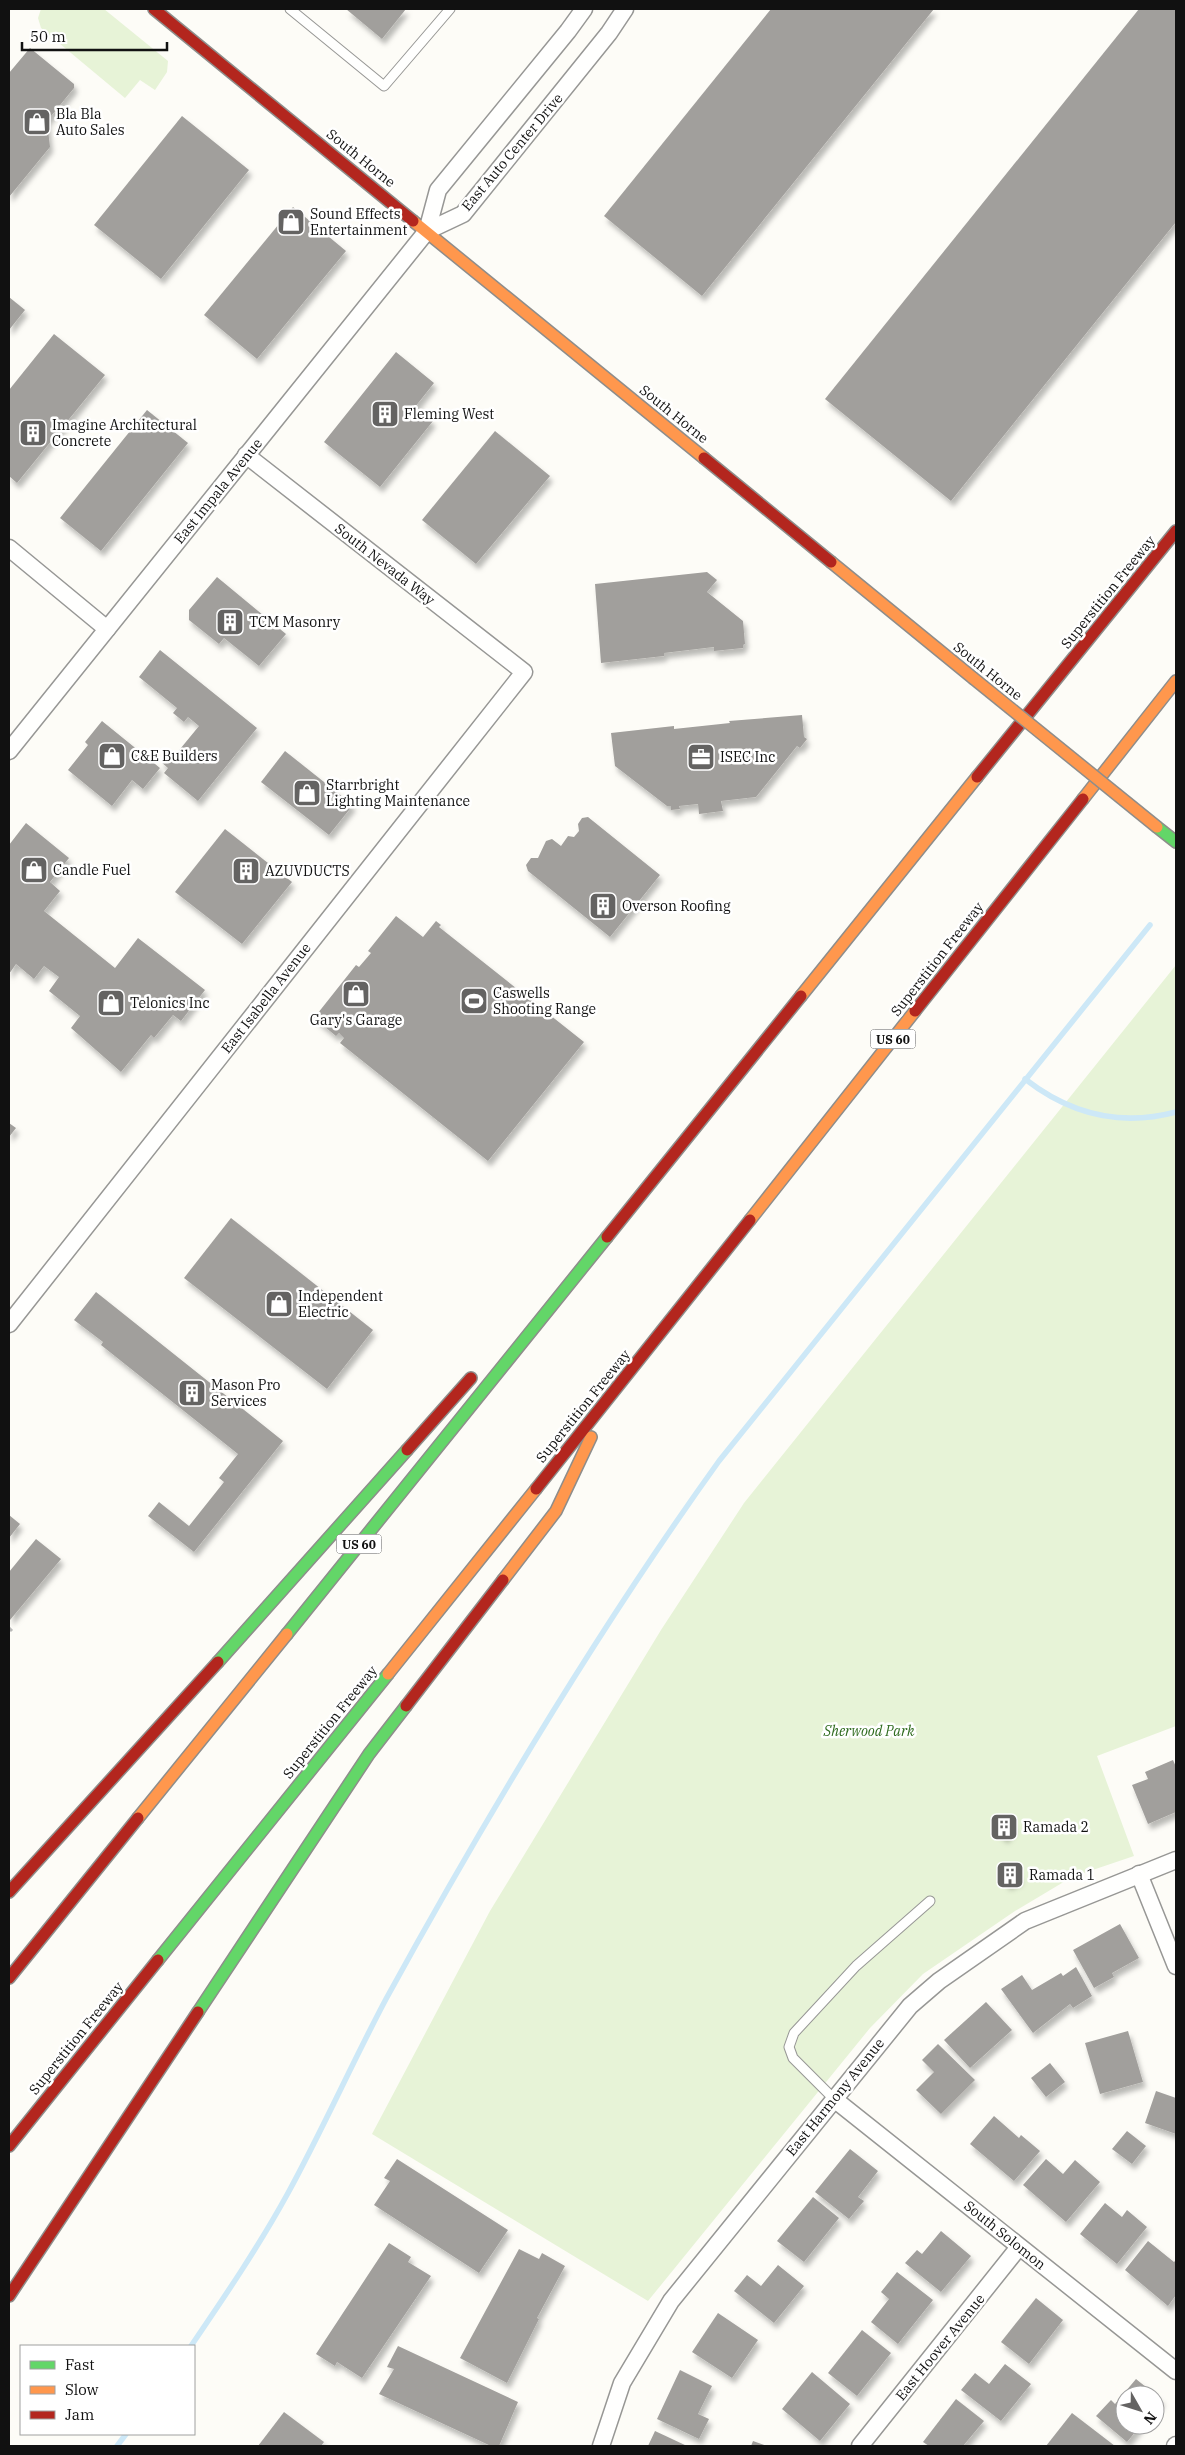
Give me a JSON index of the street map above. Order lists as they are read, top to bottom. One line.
{"streets":{"main road":["South Horne","Superstition Freeway","US 60"],"street":["East Auto Center Drive","East Impala Avenue","South Nevada Way","East Isabella Avenue","East Harmony Avenue","South Solomon","East Hoover Avenue"]},"crossings":[["East Auto Center Drive","South Horne"],["East Auto Center Drive","East Impala Avenue"],["South Horne","East Impala Avenue"],["East Impala Avenue","South Nevada Way"],["South Nevada Way","East Isabella Avenue"],["East Harmony Avenue","South Solomon"],["South Solomon","East Hoover Avenue"]],"parks":["Sherwood Park"],"places":{"shop":["Bla Bla Auto Sales","Sound Effects Entertainment","C&E Builders","Starrbright Lighting Maintenance","Candle Fuel","Gary's Garage","Telonics Inc","Independent Electric"],"building":["Fleming West","Imagine Architectural Concrete","TCM Masonry","AZUVDUCTS","Overson Roofing","Mason Pro Services","Ramada 2","Ramada 1"],"office":["ISEC Inc"],"sports":["Caswells Shooting Range"]},"legend":["Fast","Slow","Jam"],"scale_bar":"50 m","north":"bottom right"}
